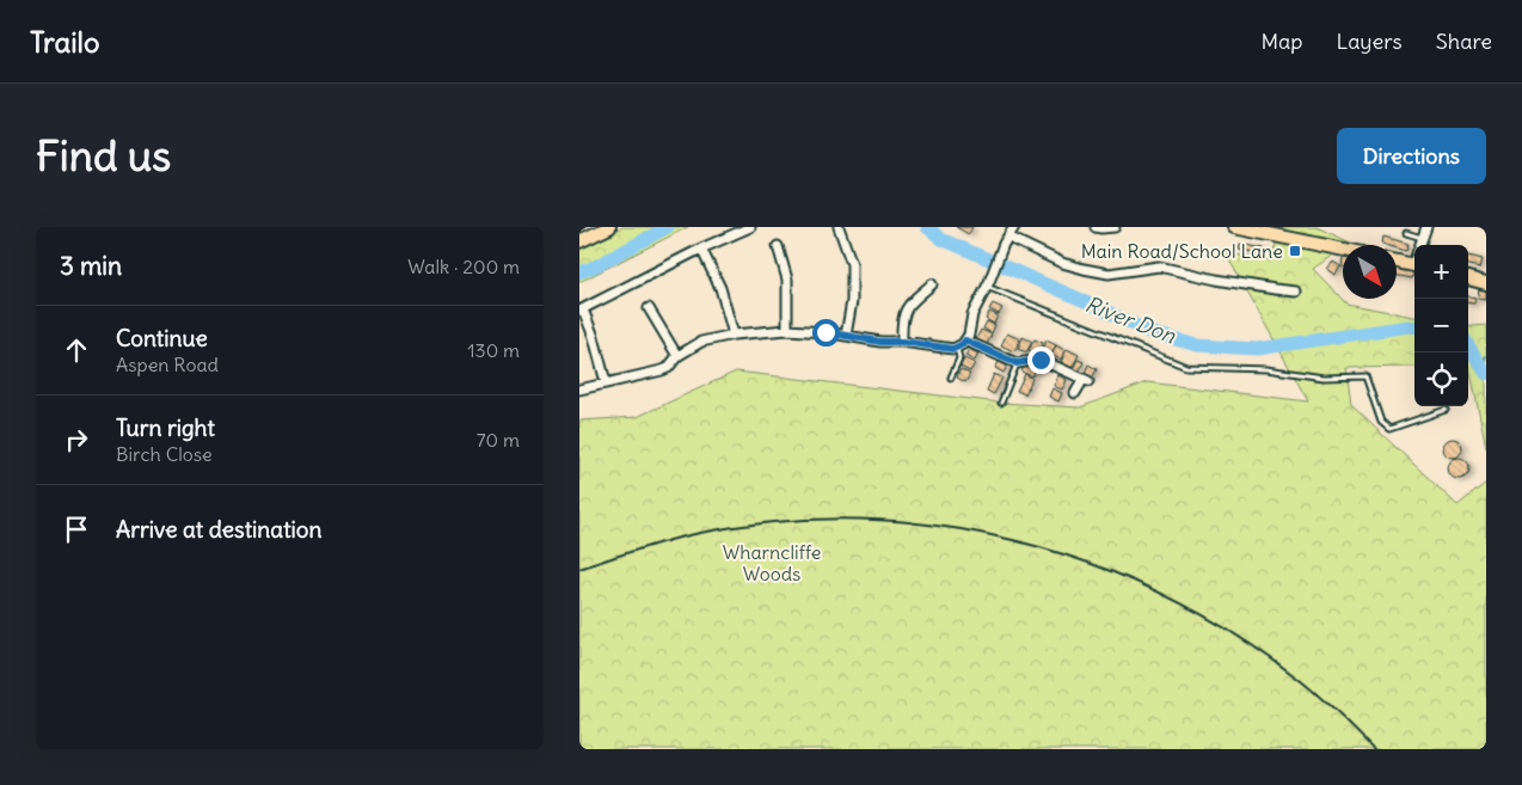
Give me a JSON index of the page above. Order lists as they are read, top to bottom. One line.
{"water":["River Don"],"parks":["Wharncliffe Woods"],"places":{"transit":["Main Road/School Lane"]},"north":"bottom right","page":{"header":"Trailo","nav":["Map","Layers","Share"],"buttons":"Directions","title":"Find us","heading":["3 min","Walk · 200 m"],"map_buttons":["+","−"],"list":[["Continue","Aspen Road","130 m"],["Turn right","Birch Close","70 m"],"Arrive at destination"]}}
